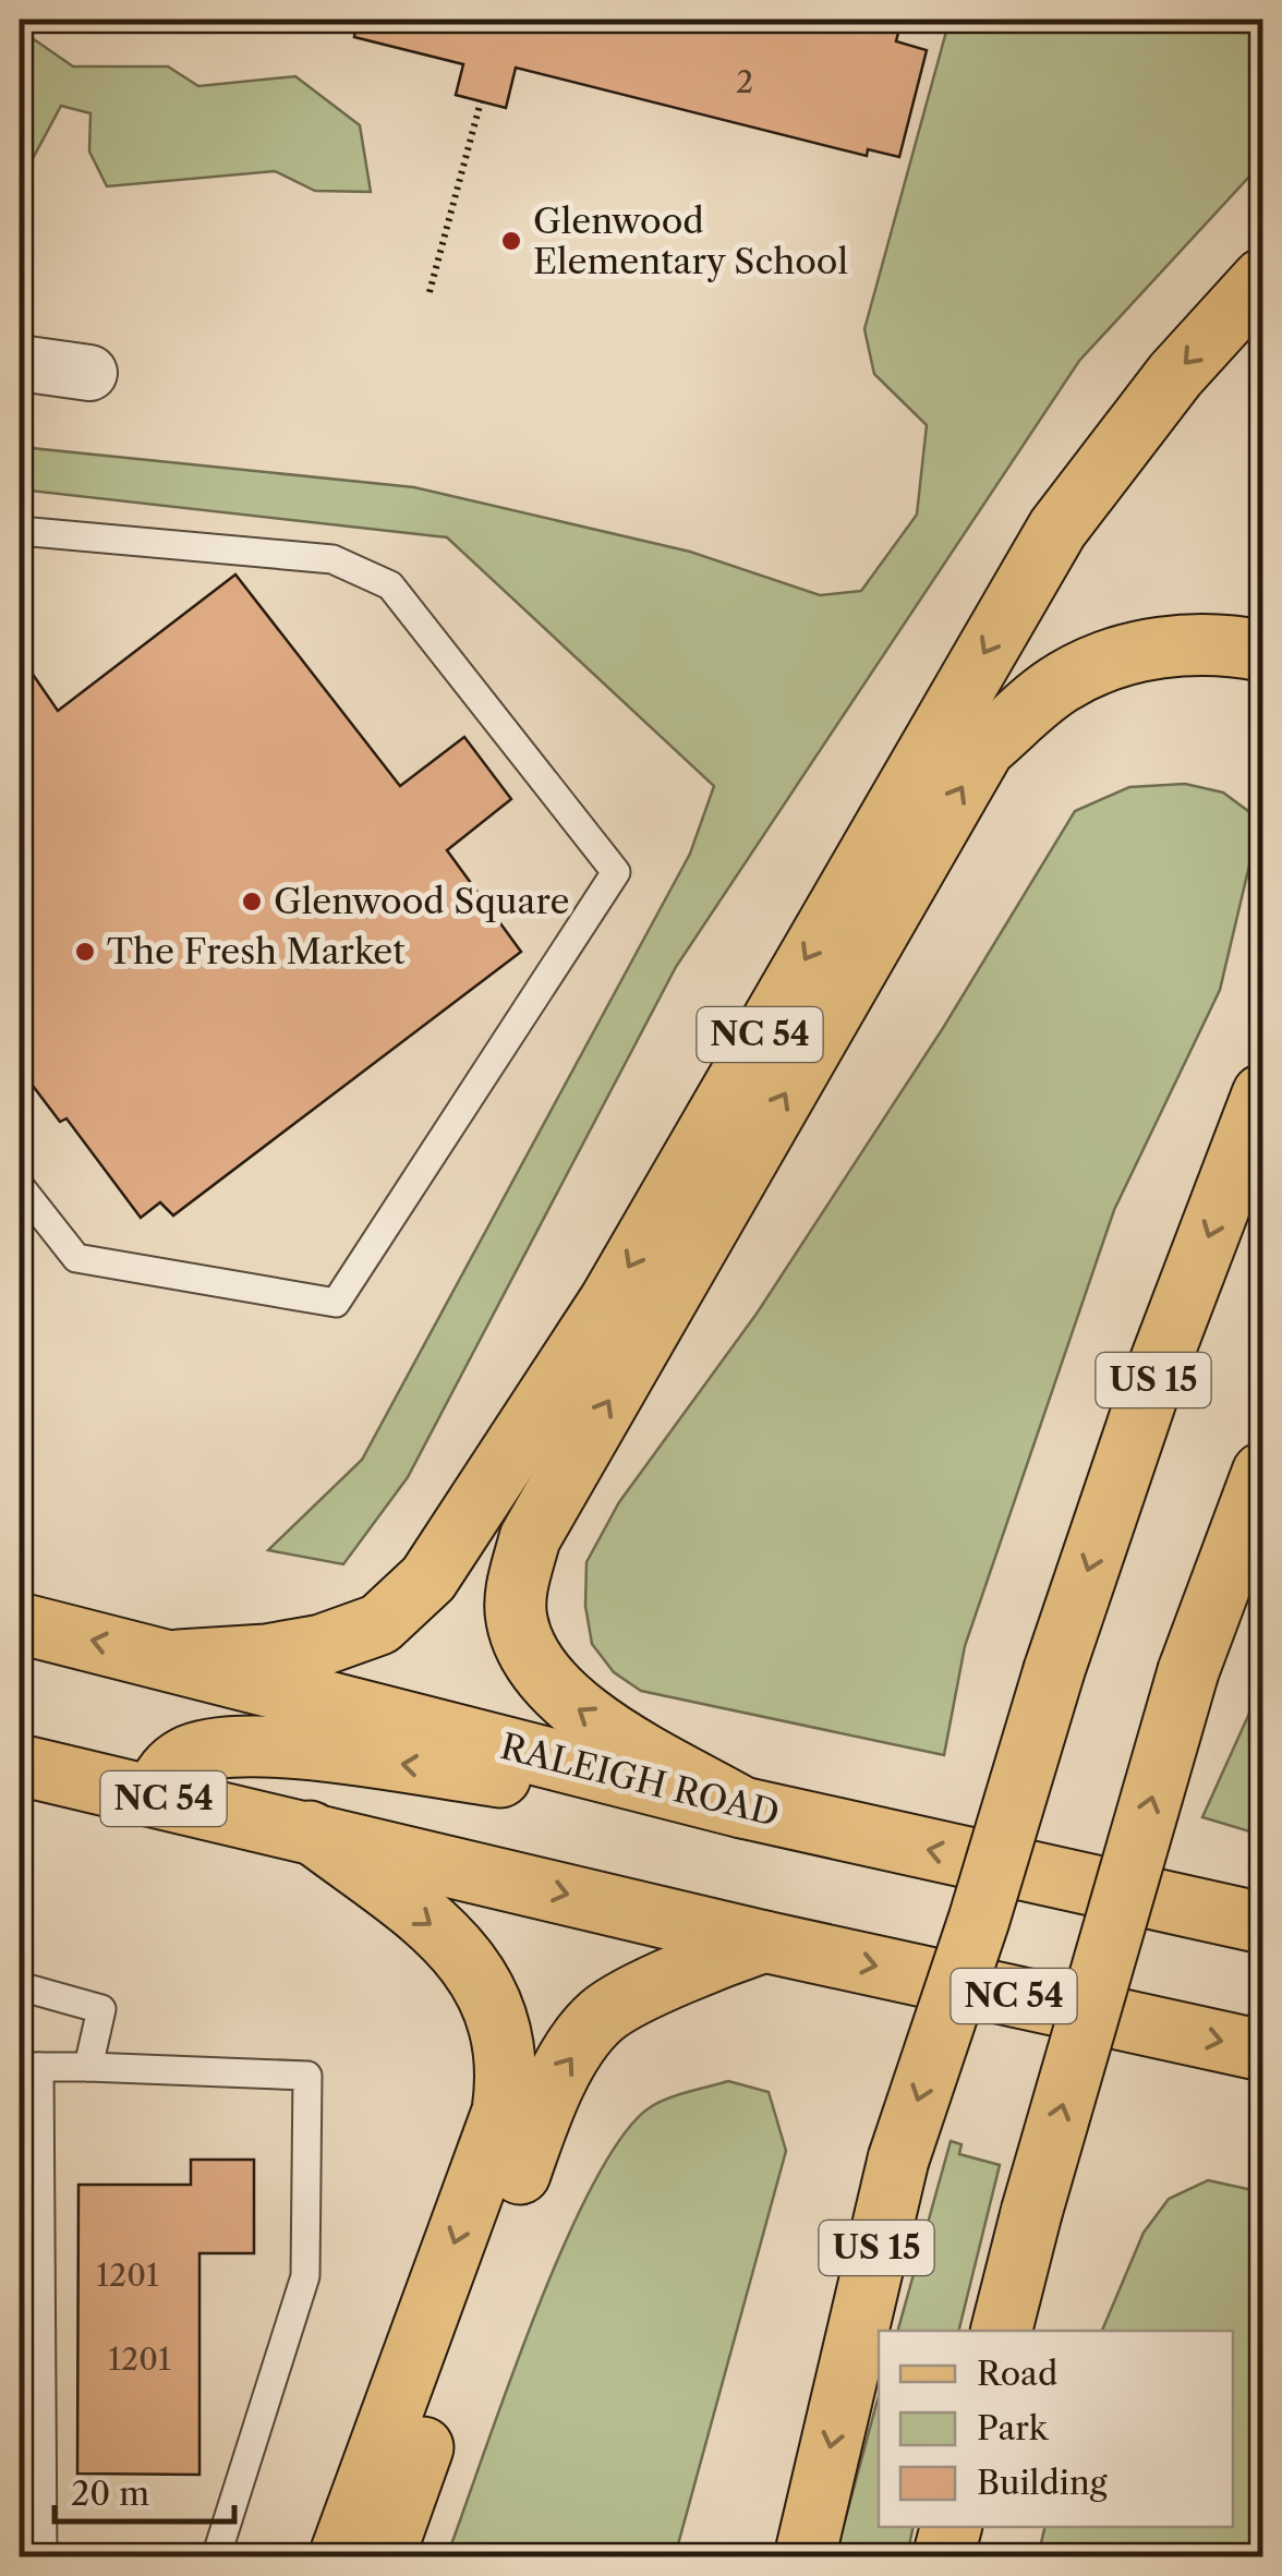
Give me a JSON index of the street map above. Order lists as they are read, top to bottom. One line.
{"streets":{"main road":["NC 54","US 15","RALEIGH ROAD"]},"crossings":[["NC 54","RALEIGH ROAD"]],"places":["Glenwood Elementary School","Glenwood Square","The Fresh Market"],"house_numbers":["2","1201","1201"],"legend":["Road","Park","Building"],"scale_bar":"20 m"}
